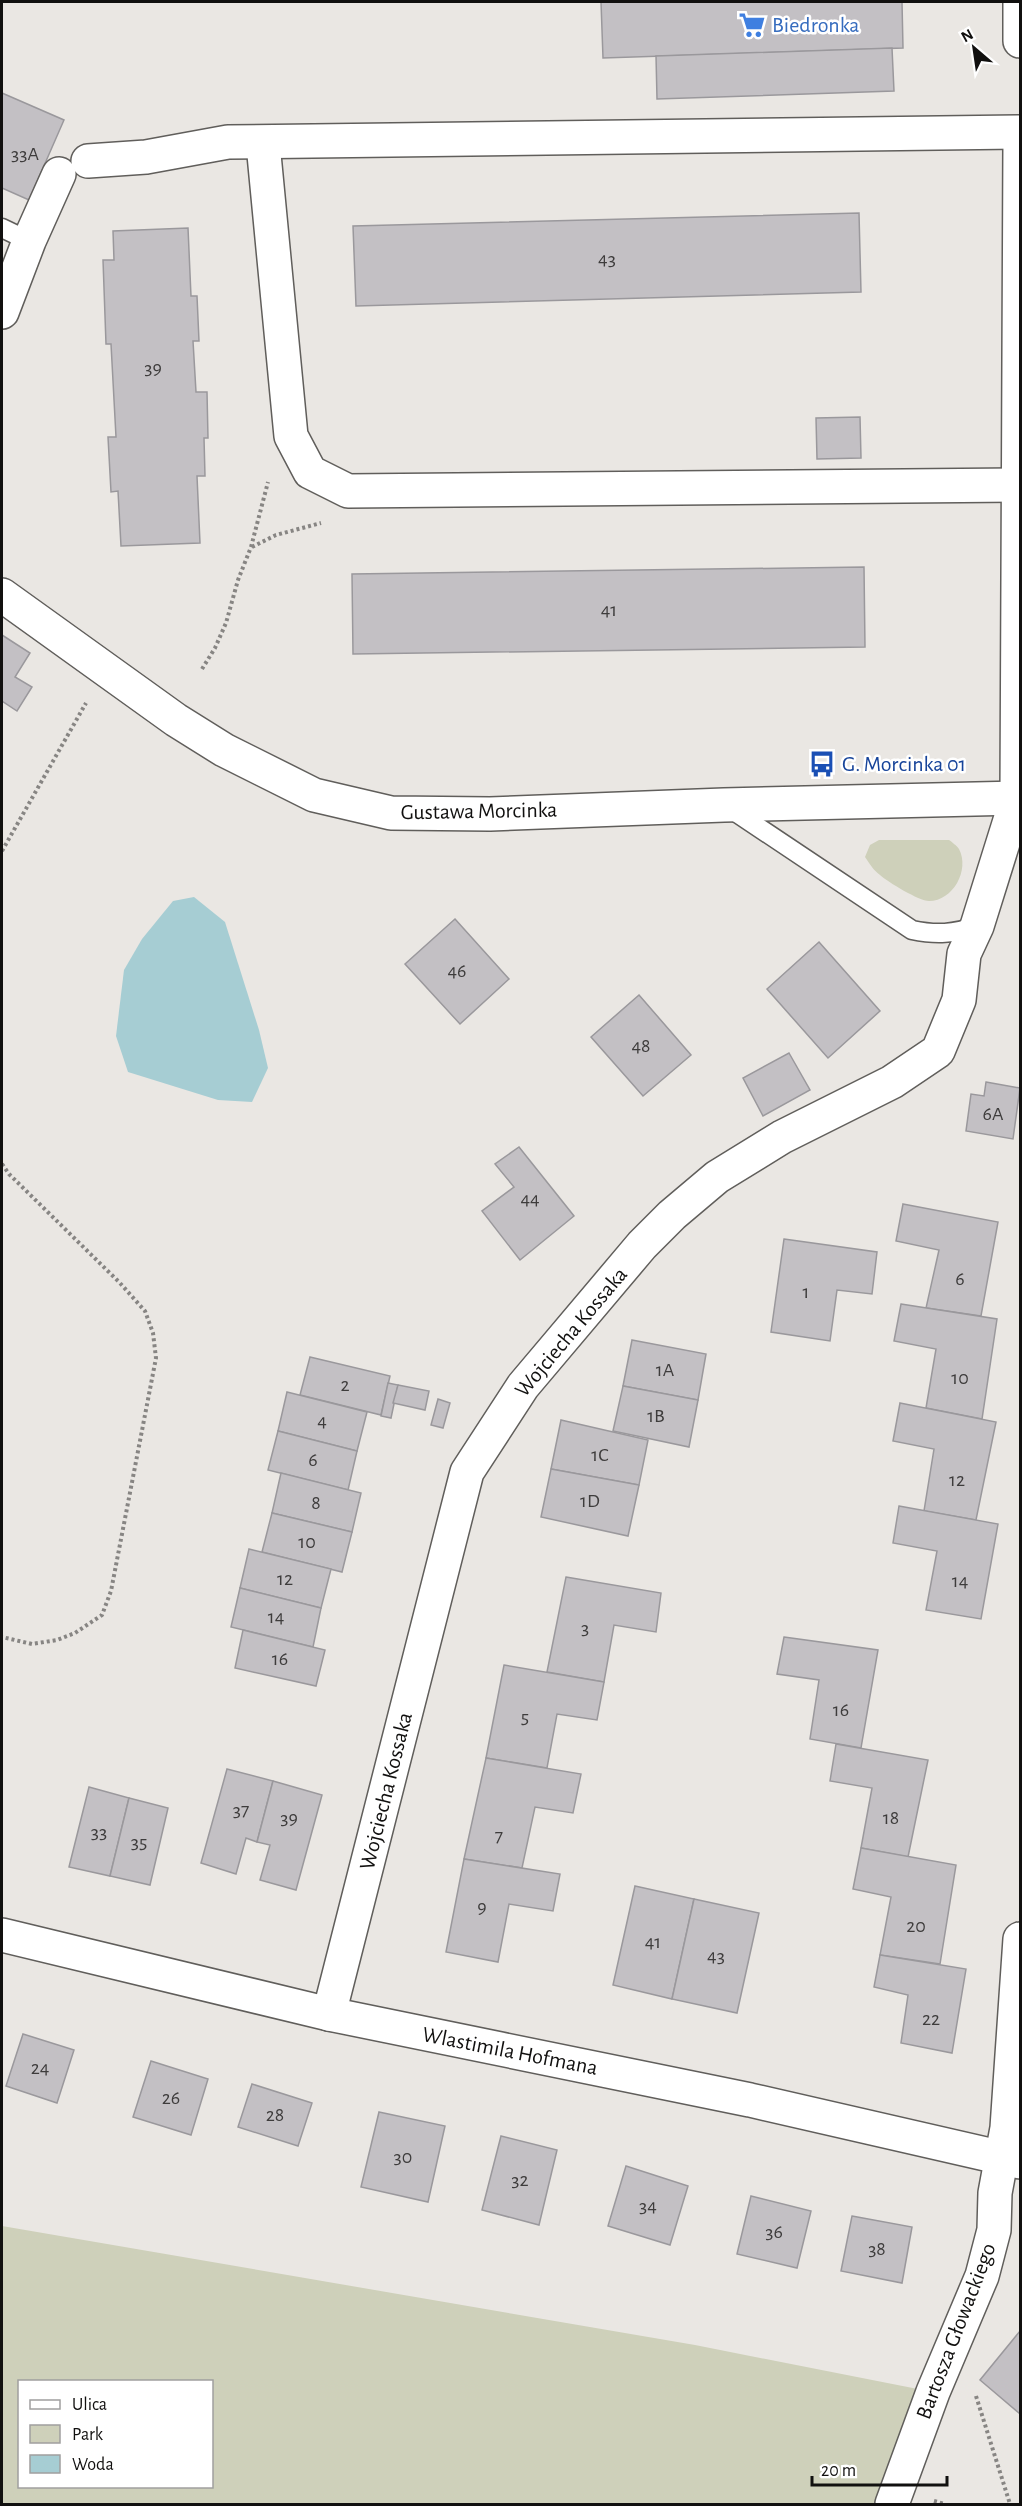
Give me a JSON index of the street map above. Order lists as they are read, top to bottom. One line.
{"streets":{"street":["Gustawa Morcinka","Wojciecha Kossaka","Wlastimila Hofmana","Bartosza Głowackiego"]},"crossings":[["Gustawa Morcinka","Wojciecha Kossaka"],["Wojciecha Kossaka","Wlastimila Hofmana"],["Wlastimila Hofmana","Bartosza Głowackiego"]],"places":{"supermarket":["Biedronka"],"bus stop":["G. Morcinka 01"]},"house_numbers":["33A","43","39","41","46","48","6A","44","6","1","1A","10","2","1B","4","1C","6","12","1D","8","10","12","14","14","3","16","16","5","37","39","18","33","7","35","9","20","41","43","22","24","26","28","30","32","34","36","38"],"legend":["Ulica","Park","Woda"],"scale_bar":"20 m","north":"top left"}
